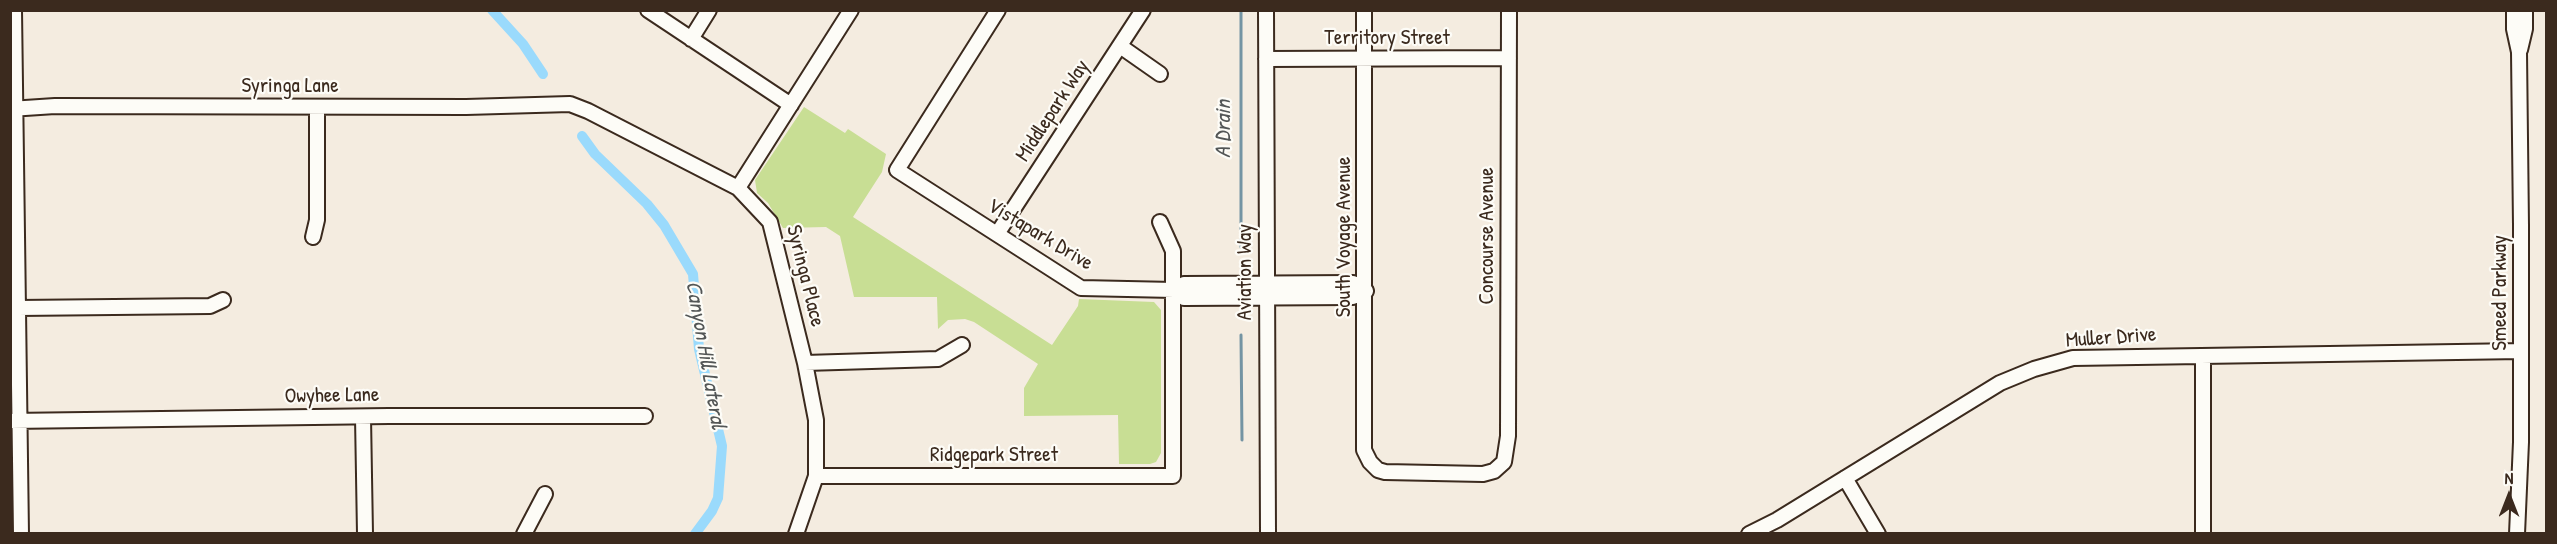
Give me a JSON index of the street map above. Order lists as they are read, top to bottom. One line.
{"streets":{"street":["Territory Street","Syringa Lane","Middlepark Way","Vistapark Drive","Concourse Avenue","South Voyage Avenue","Aviation Way","Syringa Place","Smeed Parkway","Muller Drive","Owyhee Lane","Ridgepark Street"]},"crossings":[["Territory Street","Concourse Avenue"],["Territory Street","South Voyage Avenue"],["Territory Street","Aviation Way"],["Syringa Lane","Syringa Place"],["Middlepark Way","Vistapark Drive"],["Vistapark Drive","South Voyage Avenue"],["Vistapark Drive","Aviation Way"],["Vistapark Drive","Ridgepark Street"],["Concourse Avenue","South Voyage Avenue"],["Syringa Place","Ridgepark Street"],["Smeed Parkway","Muller Drive"]],"water":["A Drain","Canyon Hill Lateral"],"north":"top"}
